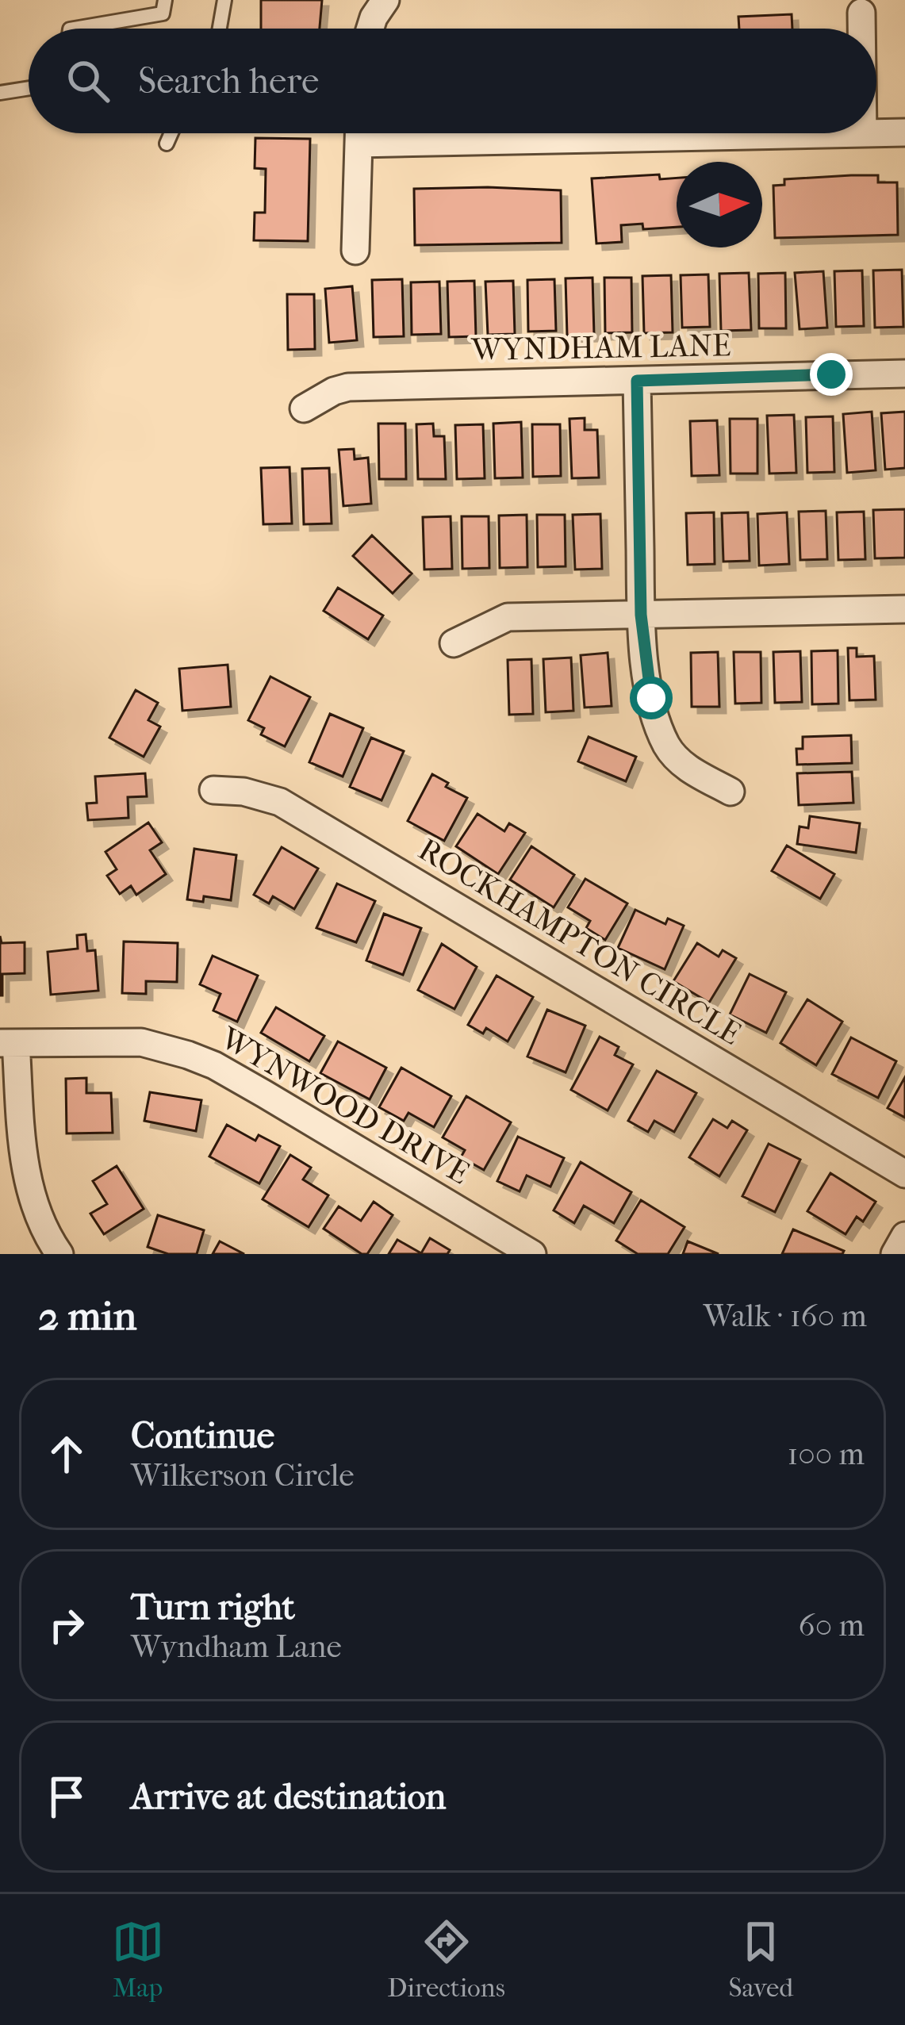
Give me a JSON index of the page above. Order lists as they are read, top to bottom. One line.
{"streets":{"street":["WYNDHAM LANE","ROCKHAMPTON CIRCLE","WYNWOOD DRIVE"]},"north":"right","page":{"search":"Search here","heading":["2 min","Walk · 160 m"],"list":[["Continue","Wilkerson Circle","100 m"],["Turn right","Wyndham Lane","60 m"],"Arrive at destination"],"nav":["Map","Directions","Saved"]}}
